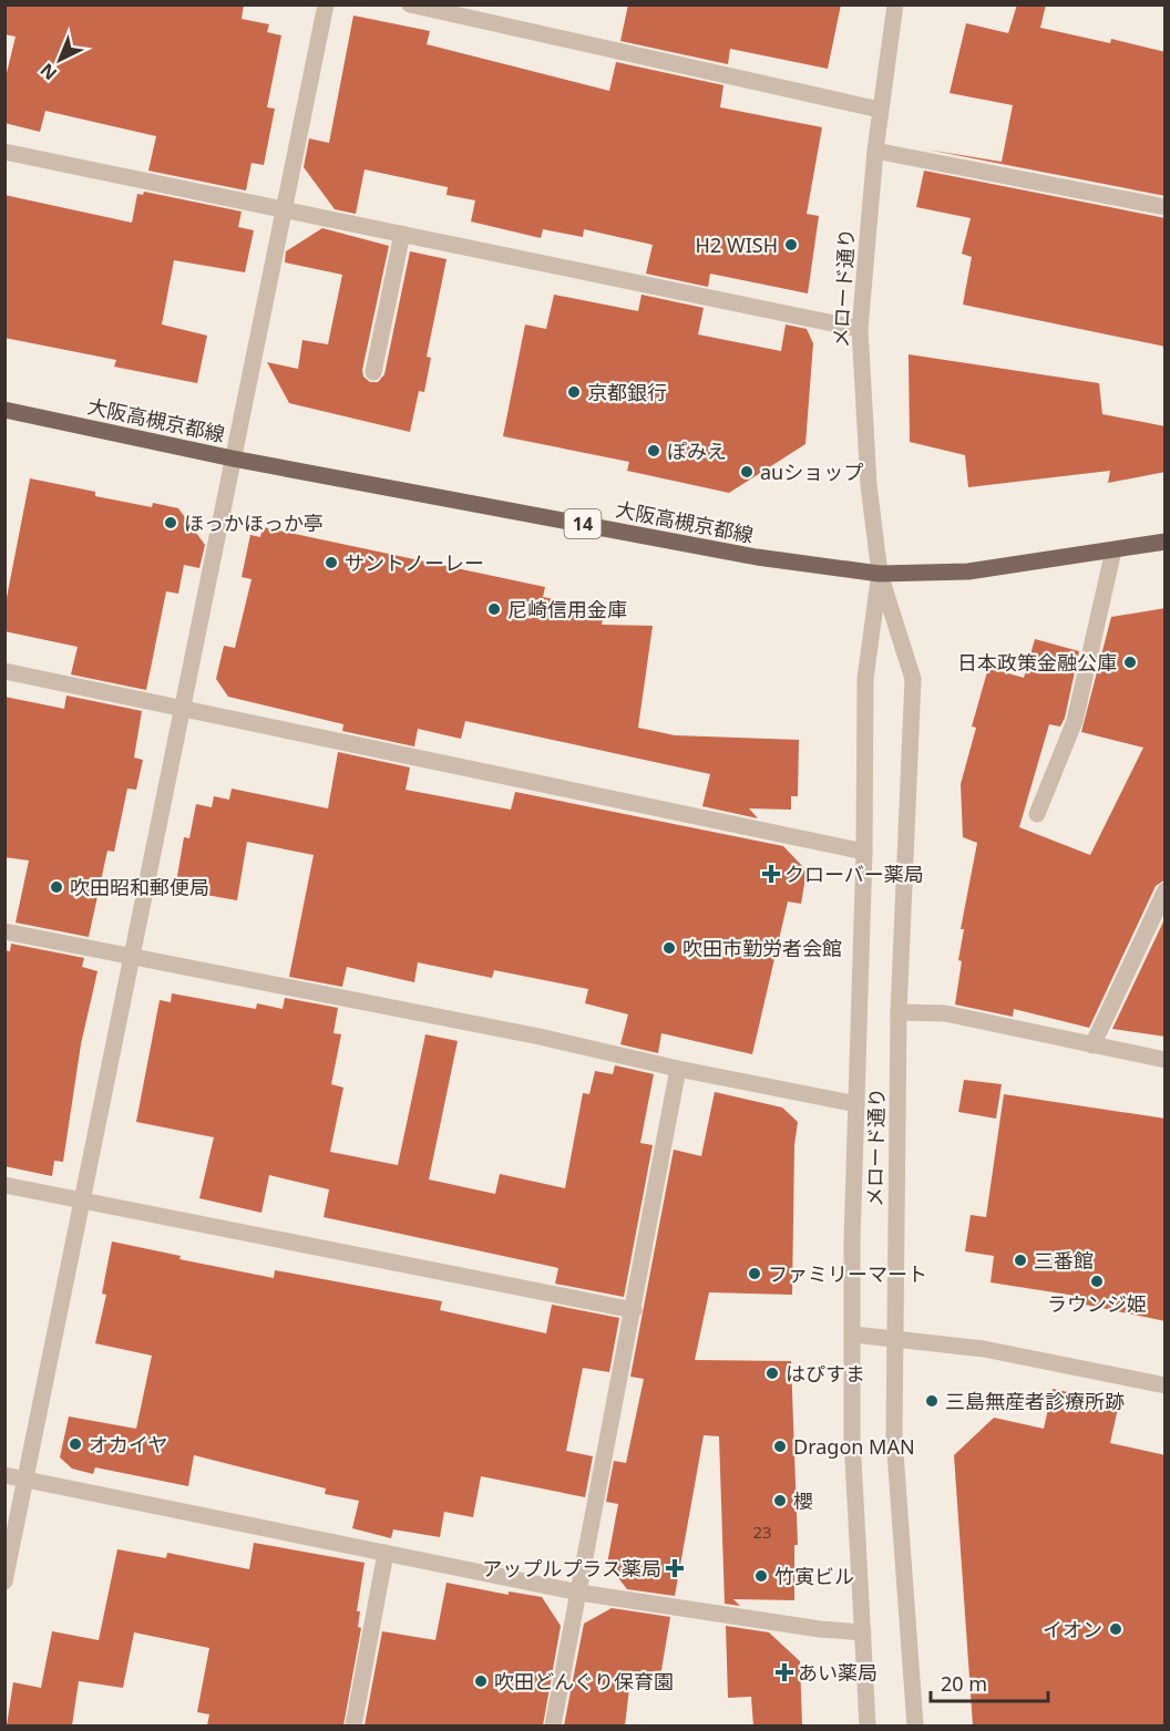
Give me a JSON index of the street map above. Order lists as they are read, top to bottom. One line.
{"streets":{"main road":["大阪高槻京都線","14"],"street":["メロード通り"]},"crossings":[["メロード通り","大阪高槻京都線"]],"places":{"other":["H2 WISH","京都銀行","ぽみえ","auショップ","ほっかほっか亭","サントノーレー","尼崎信用金庫","日本政策金融公庫","吹田昭和郵便局","吹田市勤労者会館","三番館","ファミリーマート","ラウンジ姫","はぴすま","三島無産者診療所跡","オカイヤ","Dragon MAN","櫻","竹寅ビル","イオン","吹田どんぐり保育園"],"health":["クローバー薬局","アップルプラス薬局","あい薬局"]},"house_numbers":["23"],"scale_bar":"20 m","north":"bottom left"}
